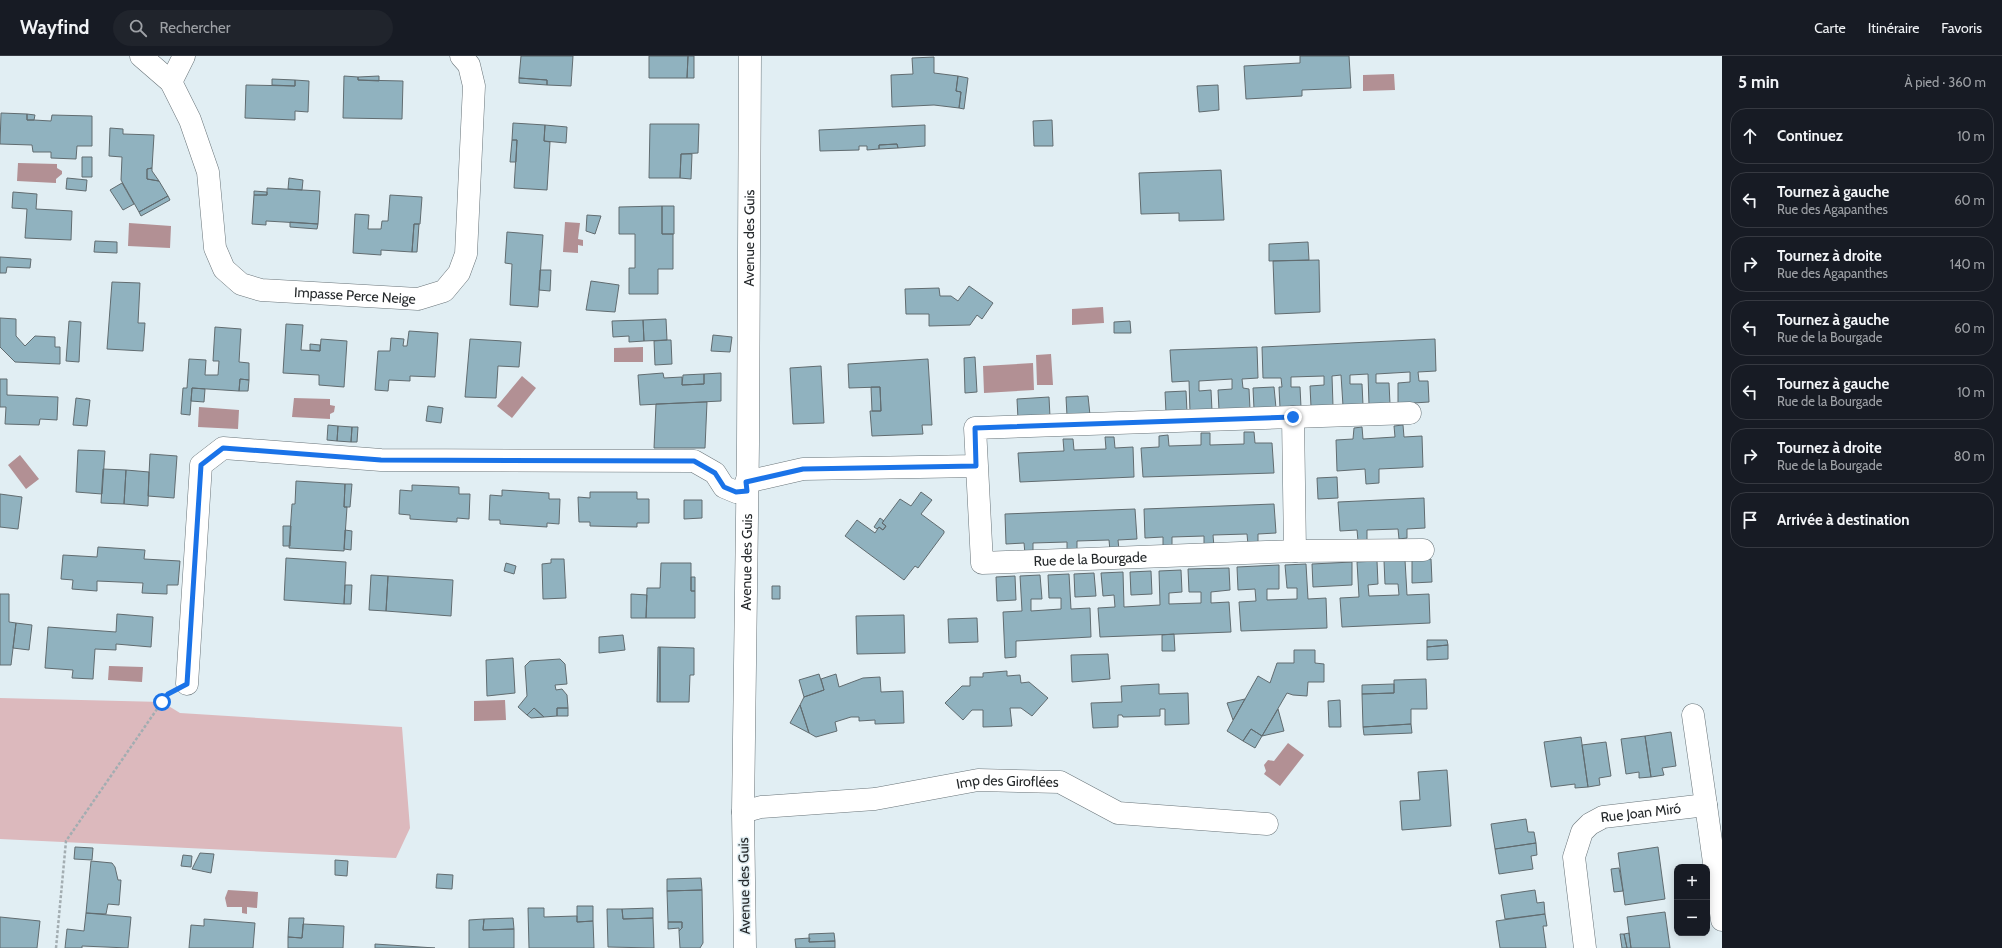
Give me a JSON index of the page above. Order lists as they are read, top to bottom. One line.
{"streets":{"street":["Avenue des Guis","Impasse Perce Neige","Rue de la Bourgade","Imp des Giroflées","Rue Joan Miró"]},"crossings":[["Avenue des Guis","Imp des Giroflées"]],"page":{"header":"Wayfind","search":"Rechercher","nav":["Carte","Itinéraire","Favoris"],"heading":["5 min","À pied · 360 m"],"list":[["Continuez","10 m"],["Tournez à gauche","Rue des Agapanthes","60 m"],["Tournez à droite","Rue des Agapanthes","140 m"],["Tournez à gauche","Rue de la Bourgade","60 m"],["Tournez à gauche","Rue de la Bourgade","10 m"],["Tournez à droite","Rue de la Bourgade","80 m"],"Arrivée à destination"],"map_buttons":["+","−"]}}
